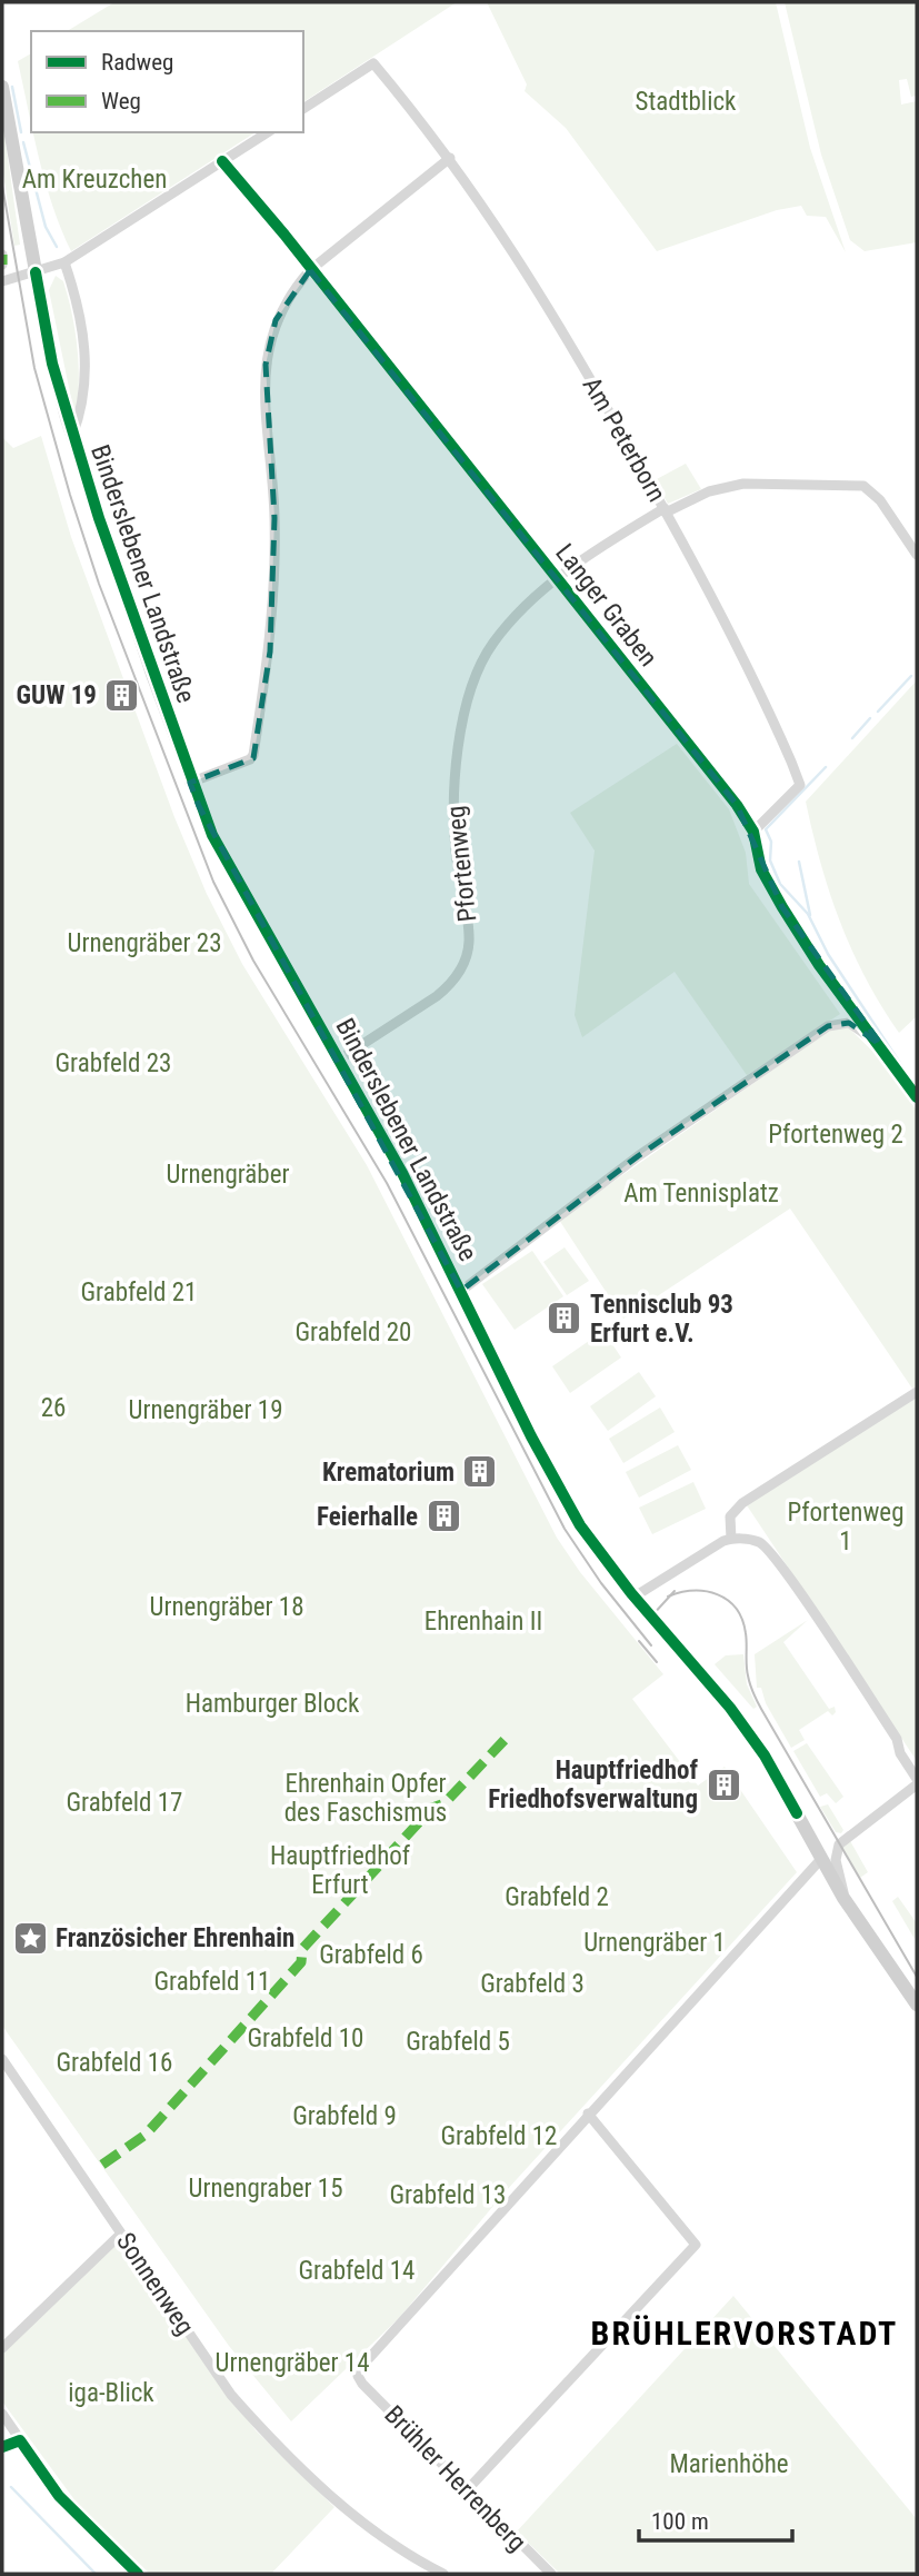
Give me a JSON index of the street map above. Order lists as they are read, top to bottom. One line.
{"streets":{"main road":["Binderslebener Landstraße"],"street":["Am Peterborn","Langer Graben","Pfortenweg","Sonnenweg","Brühler Herrenberg"]},"crossings":[["Am Peterborn","Langer Graben"],["Am Peterborn","Pfortenweg"],["Binderslebener Landstraße","Pfortenweg"],["Binderslebener Landstraße","Brühler Herrenberg"],["Langer Graben","Pfortenweg"]],"districts":["BRÜHLERVORSTADT"],"parks":["Stadtblick","Am Kreuzchen","Urnengräber 23","Grabfeld 23","Pfortenweg 2","Urnengräber","Am Tennisplatz","Grabfeld 21","Grabfeld 20","26","Urnengräber 19","Pfortenweg 1","Urnengräber 18","Ehrenhain II","Hamburger Block","Ehrenhain Opfer des Faschismus","Grabfeld 17","Hauptfriedhof Erfurt","Grabfeld 2","Urnengräber 1","Grabfeld 6","Grabfeld 11","Grabfeld 3","Grabfeld 10","Grabfeld 5","Grabfeld 16","Grabfeld 9","Grabfeld 12","Urnengraber 15","Grabfeld 13","Grabfeld 14","Urnengräber 14","iga-Blick","Marienhöhe"],"places":{"building":["GUW 19","Tennisclub 93 Erfurt e.V.","Krematorium","Feierhalle","Hauptfriedhof Friedhofsverwaltung"],"place":["Französicher Ehrenhain"]},"legend":["Radweg","Weg"],"scale_bar":"100 m"}
